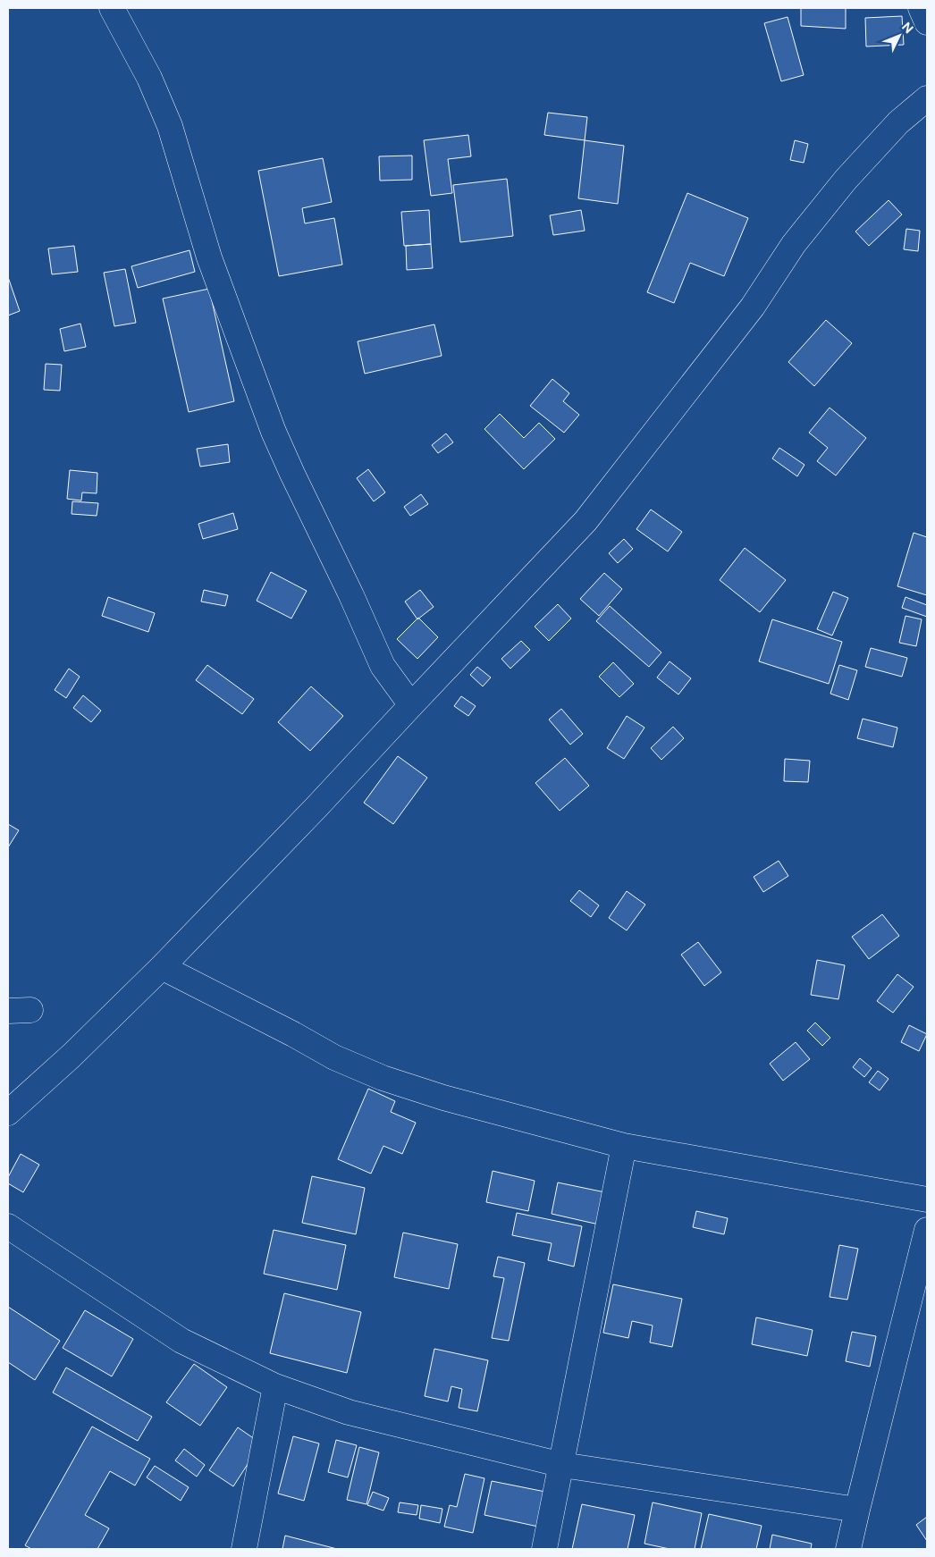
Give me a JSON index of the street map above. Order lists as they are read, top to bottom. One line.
{"north":"top right"}
